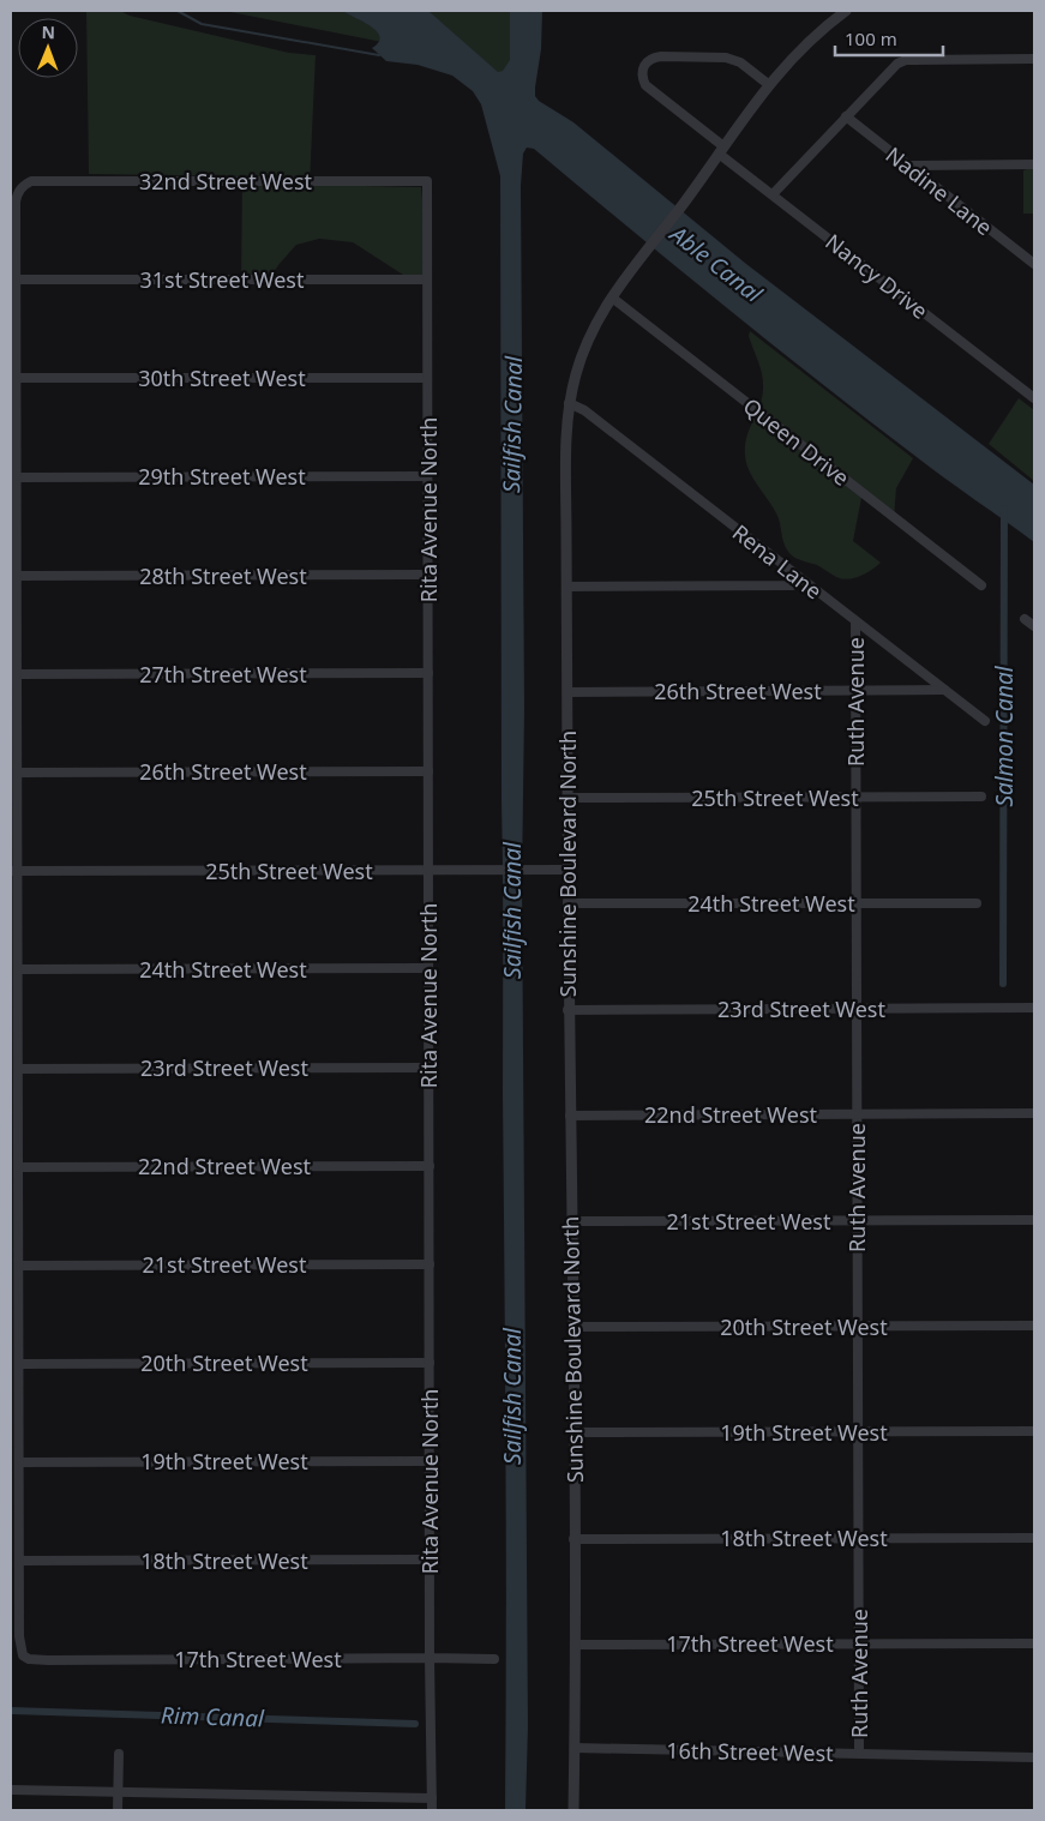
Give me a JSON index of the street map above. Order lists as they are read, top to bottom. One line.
{"streets":{"street":["32nd Street West","Nadine Lane","Nancy Drive","31st Street West","30th Street West","Queen Drive","29th Street West","Rita Avenue North","Rena Lane","28th Street West","27th Street West","26th Street West","Ruth Avenue","25th Street West","Sunshine Boulevard North","24th Street West","23rd Street West","22nd Street West","21st Street West","20th Street West","19th Street West","18th Street West","17th Street West","16th Street West"]},"crossings":[["32nd Street West","31st Street West"],["32nd Street West","Rita Avenue North"],["Nancy Drive","Sunshine Boulevard North"],["31st Street West","Rita Avenue North"],["30th Street West","Rita Avenue North"],["Queen Drive","Sunshine Boulevard North"],["29th Street West","Rita Avenue North"],["Rita Avenue North","28th Street West"],["Rita Avenue North","27th Street West"],["Rita Avenue North","26th Street West"],["Rita Avenue North","25th Street West"],["Rita Avenue North","24th Street West"],["Rita Avenue North","23rd Street West"],["Rita Avenue North","22nd Street West"],["Rita Avenue North","21st Street West"],["Rita Avenue North","20th Street West"],["Rita Avenue North","19th Street West"],["Rita Avenue North","18th Street West"],["Rita Avenue North","17th Street West"],["Rena Lane","26th Street West"],["Rena Lane","Ruth Avenue"],["Rena Lane","Sunshine Boulevard North"],["26th Street West","Ruth Avenue"],["26th Street West","Sunshine Boulevard North"],["Ruth Avenue","25th Street West"],["Ruth Avenue","24th Street West"],["Ruth Avenue","23rd Street West"],["Ruth Avenue","22nd Street West"],["Ruth Avenue","21st Street West"],["Ruth Avenue","20th Street West"],["Ruth Avenue","19th Street West"],["Ruth Avenue","18th Street West"],["Ruth Avenue","17th Street West"],["Ruth Avenue","16th Street West"],["25th Street West","Sunshine Boulevard North"],["Sunshine Boulevard North","24th Street West"],["Sunshine Boulevard North","23rd Street West"],["Sunshine Boulevard North","22nd Street West"],["Sunshine Boulevard North","21st Street West"],["Sunshine Boulevard North","20th Street West"],["Sunshine Boulevard North","19th Street West"],["Sunshine Boulevard North","18th Street West"],["Sunshine Boulevard North","17th Street West"],["Sunshine Boulevard North","16th Street West"],["18th Street West","17th Street West"]],"water":["Able Canal","Sailfish Canal","Salmon Canal","Rim Canal"],"scale_bar":"100 m","north":"top"}
